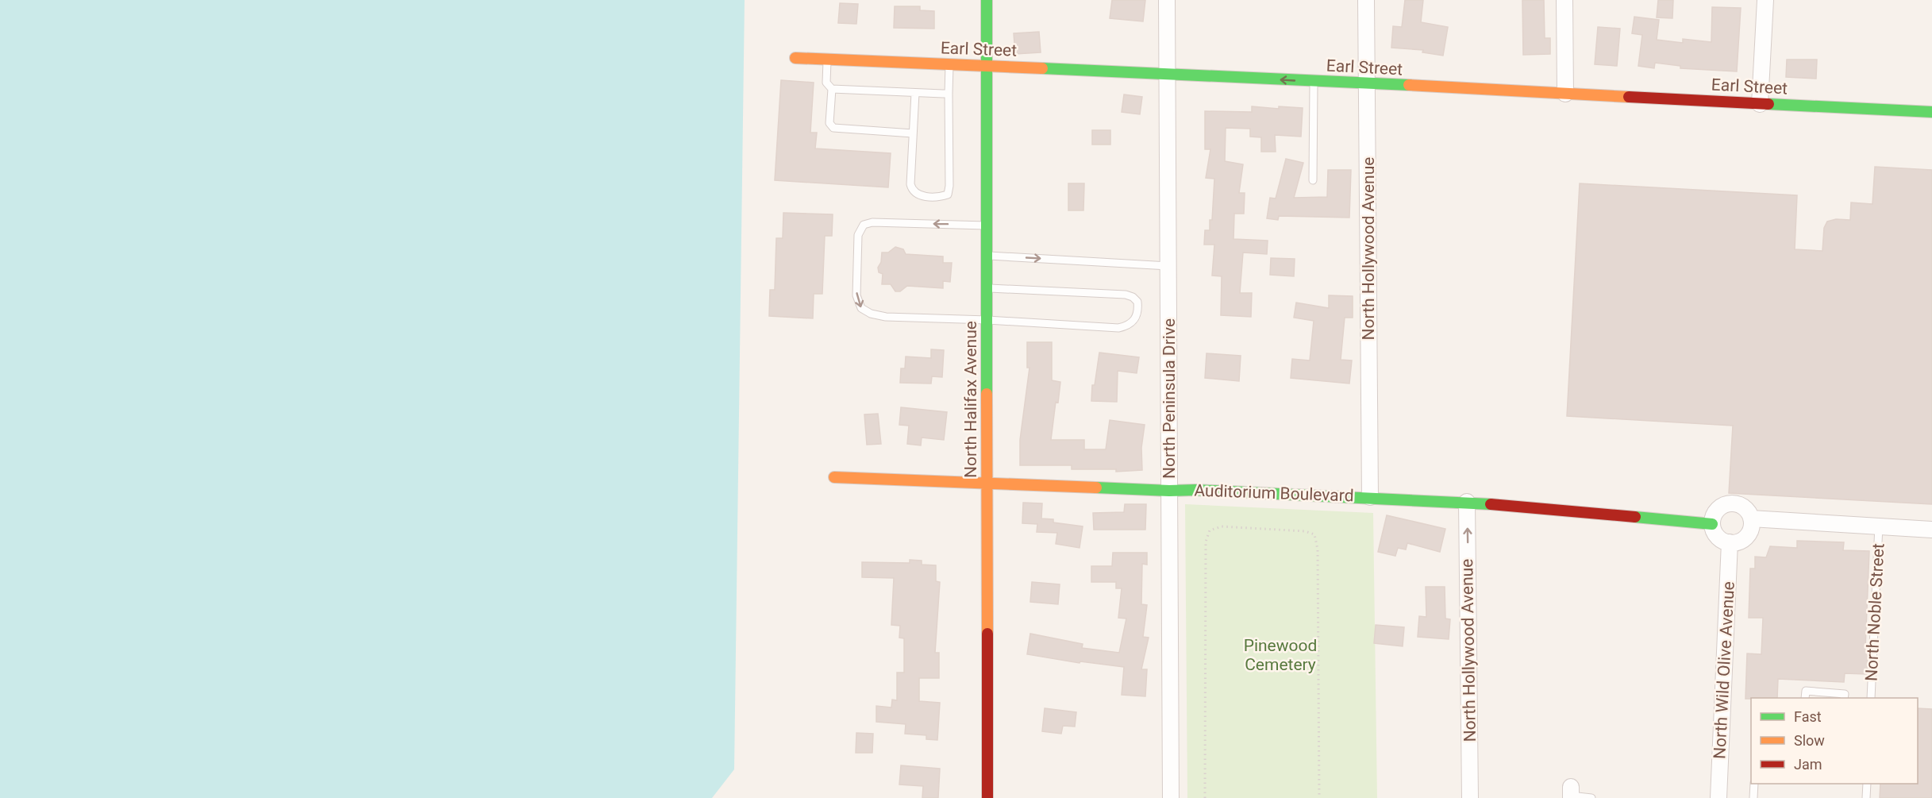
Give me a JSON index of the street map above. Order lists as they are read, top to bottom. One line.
{"streets":{"street":["Earl Street","North Hollywood Avenue","North Peninsula Drive","North Halifax Avenue","Auditorium Boulevard","North Wild Olive Avenue"],"lane":["North Noble Street"]},"crossings":[["Earl Street","North Hollywood Avenue"],["Earl Street","North Peninsula Drive"],["Earl Street","North Halifax Avenue"],["North Hollywood Avenue","Auditorium Boulevard"],["North Peninsula Drive","Auditorium Boulevard"],["North Halifax Avenue","Auditorium Boulevard"],["Auditorium Boulevard","North Wild Olive Avenue"]],"one_way":["North Hollywood Avenue"],"parks":["Pinewood Cemetery"],"legend":["Fast","Slow","Jam"]}
